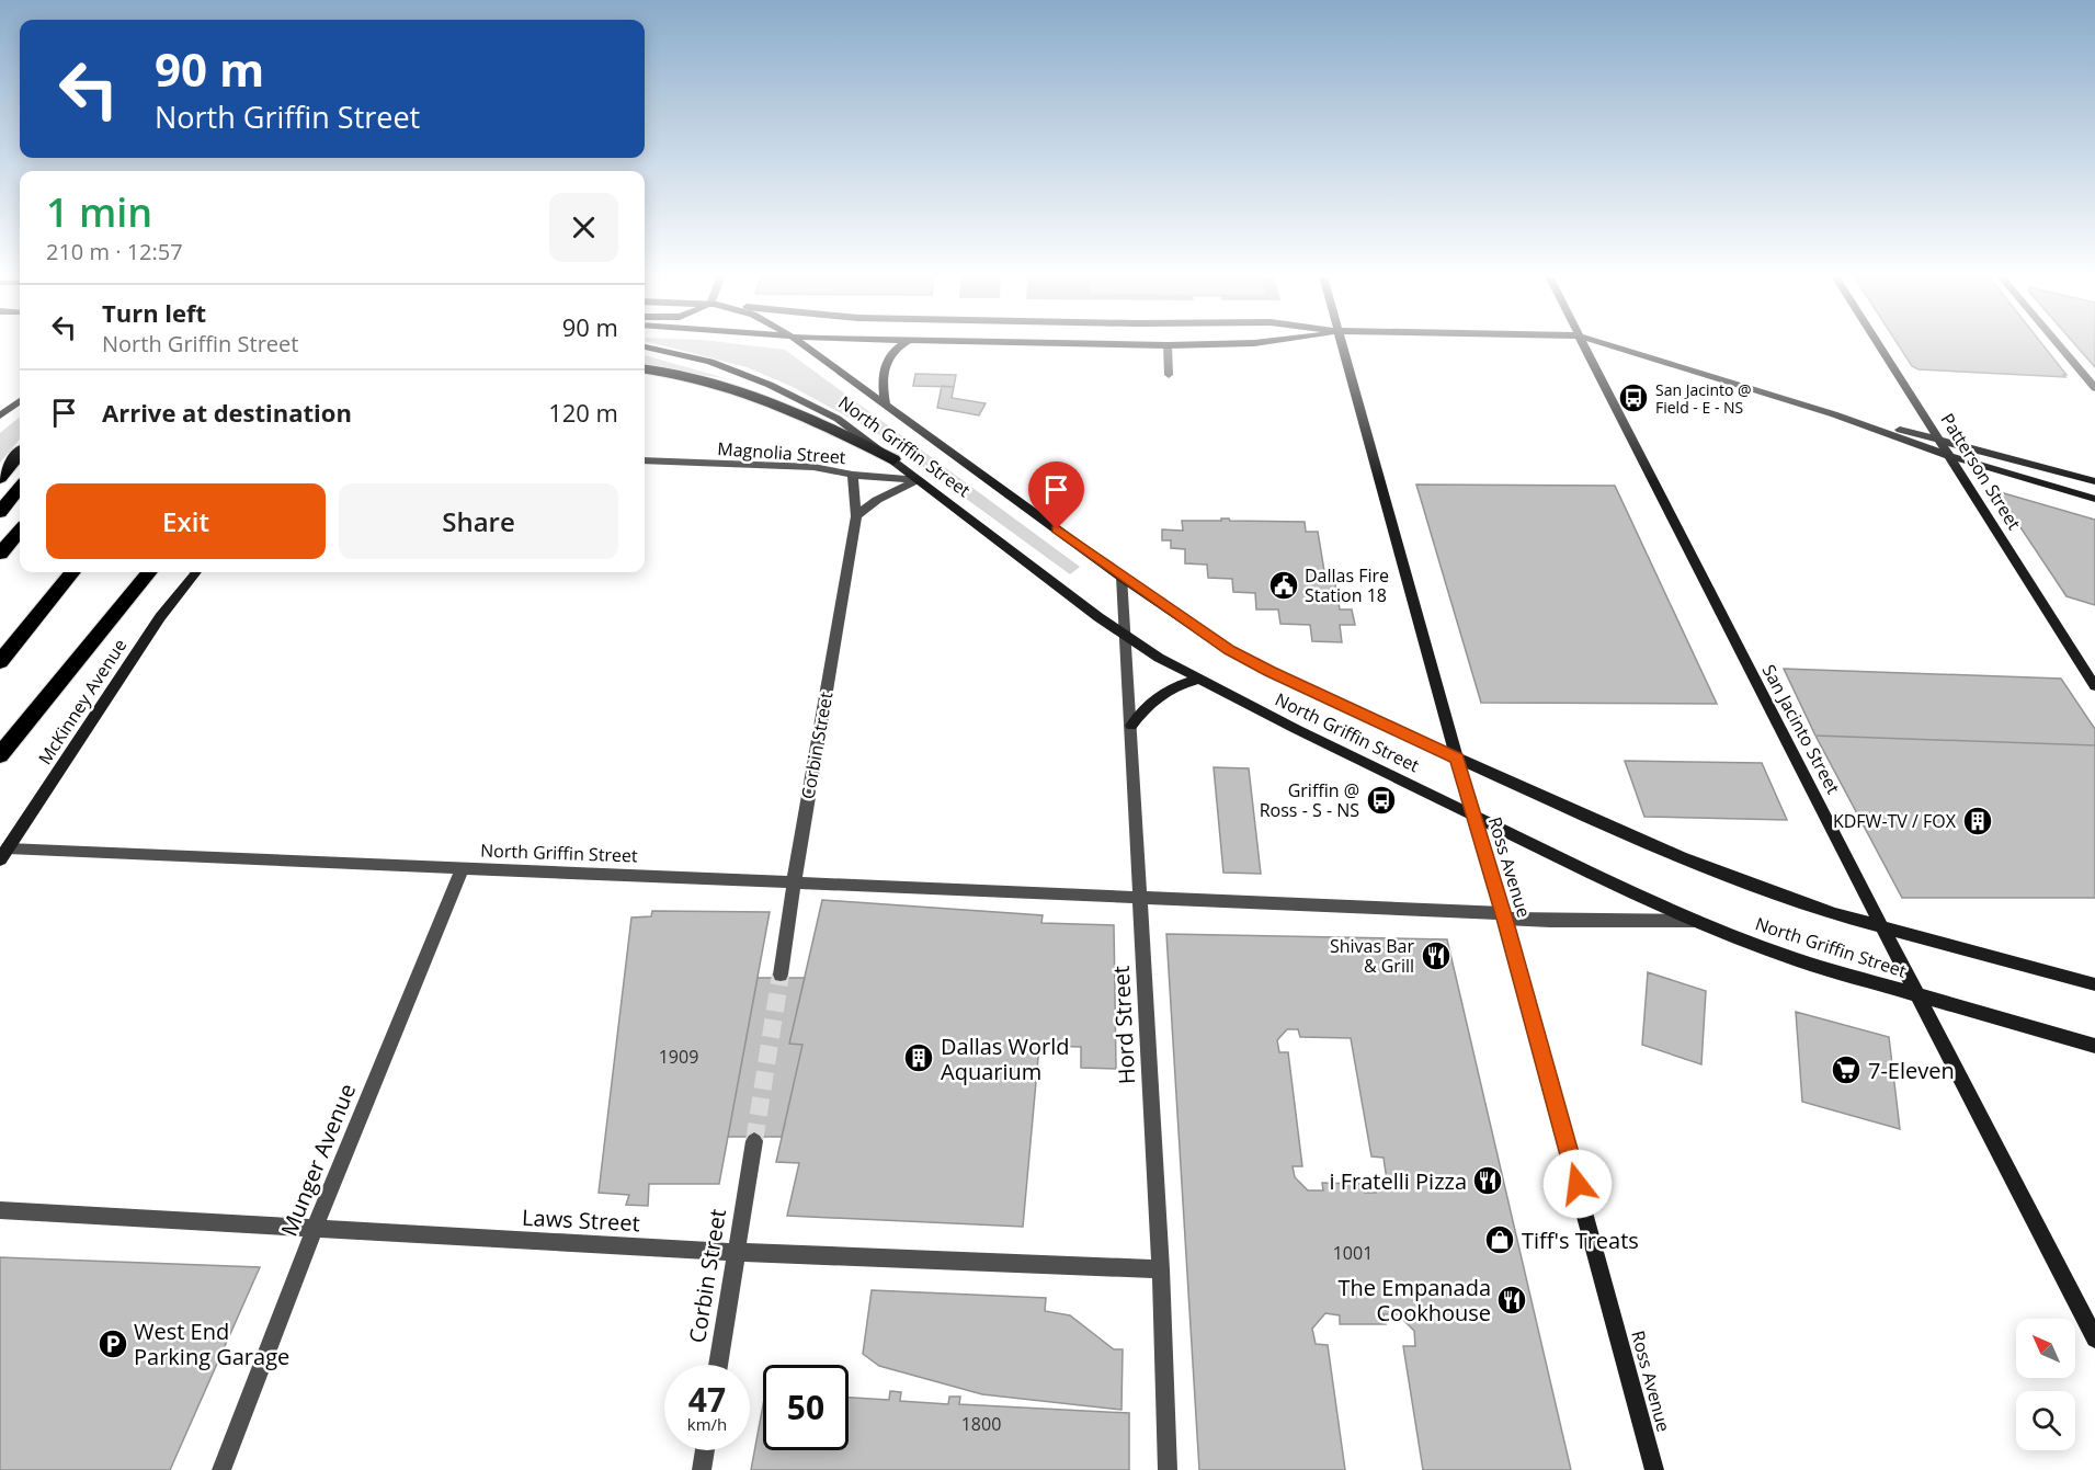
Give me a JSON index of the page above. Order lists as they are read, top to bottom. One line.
{"streets":{"main road":["North Griffin Street","Patterson Street","McKinney Avenue","San Jacinto Street","Ross Avenue"],"street":["Magnolia Street","Corbin Street","Hord Street","Munger Avenue","Laws Street"]},"crossings":[["North Griffin Street","Magnolia Street"],["North Griffin Street","McKinney Avenue"],["North Griffin Street","San Jacinto Street"],["North Griffin Street","Corbin Street"],["North Griffin Street","Ross Avenue"],["North Griffin Street","Hord Street"],["North Griffin Street","Munger Avenue"],["Magnolia Street","Corbin Street"],["Corbin Street","Laws Street"],["Hord Street","Laws Street"],["Munger Avenue","Laws Street"]],"places":{"bus stop":["San Jacinto @ Field - E - NS","Griffin @ Ross - S - NS"],"public building":["Dallas Fire Station 18"],"building":["KDFW-TV / FOX","Dallas World Aquarium"],"restaurant":["Shivas Bar & Grill","i Fratelli Pizza","The Empanada Cookhouse"],"supermarket":["7-Eleven"],"shop":["Tiff's Treats"],"parking":["West End Parking Garage"]},"house_numbers":["1909","1001","1800"],"north":"top left","page":{"turn":["90 m","North Griffin Street"],"heading":["1 min","210 m · 12:57"],"list":[{"name":"Turn left","note":"North Griffin Street","value":"90 m"},{"name":"Arrive at destination","value":"120 m"}],"buttons":["Exit","Share"],"speed":"47 km/h","limit":"50"}}
